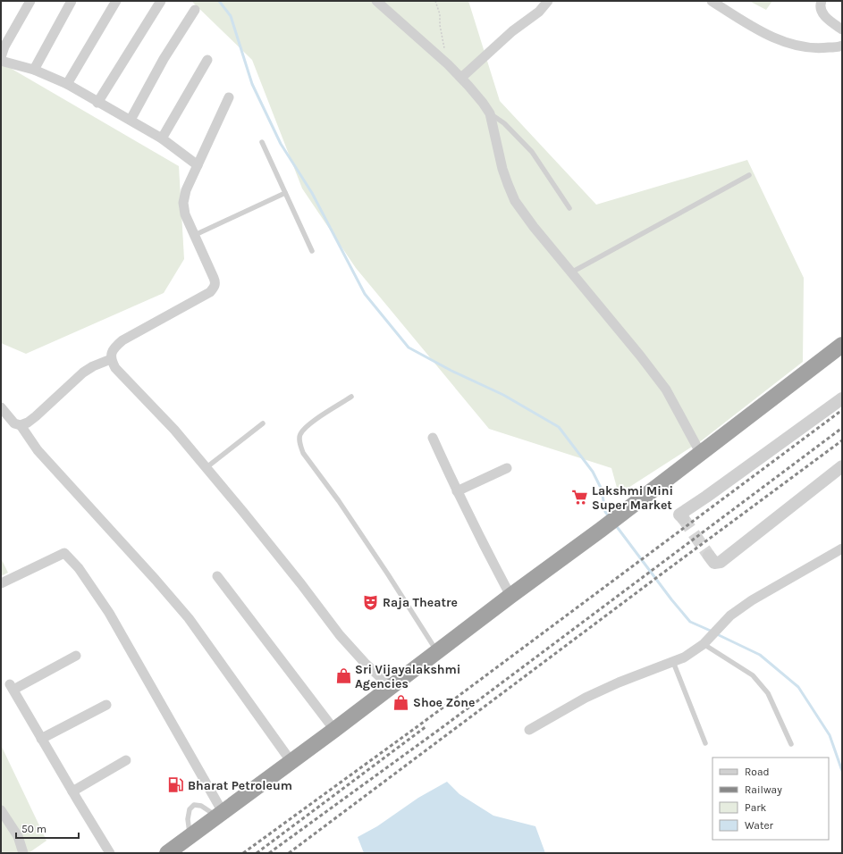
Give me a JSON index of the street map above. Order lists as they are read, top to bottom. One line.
{"places":{"supermarket":["Lakshmi Mini Super Market"],"theatre":["Raja Theatre"],"shop":["Sri Vijayalakshmi Agencies","Shoe Zone"],"fuel station":["Bharat Petroleum"]},"legend":["Road","Railway","Park","Water"],"scale_bar":"50 m"}
